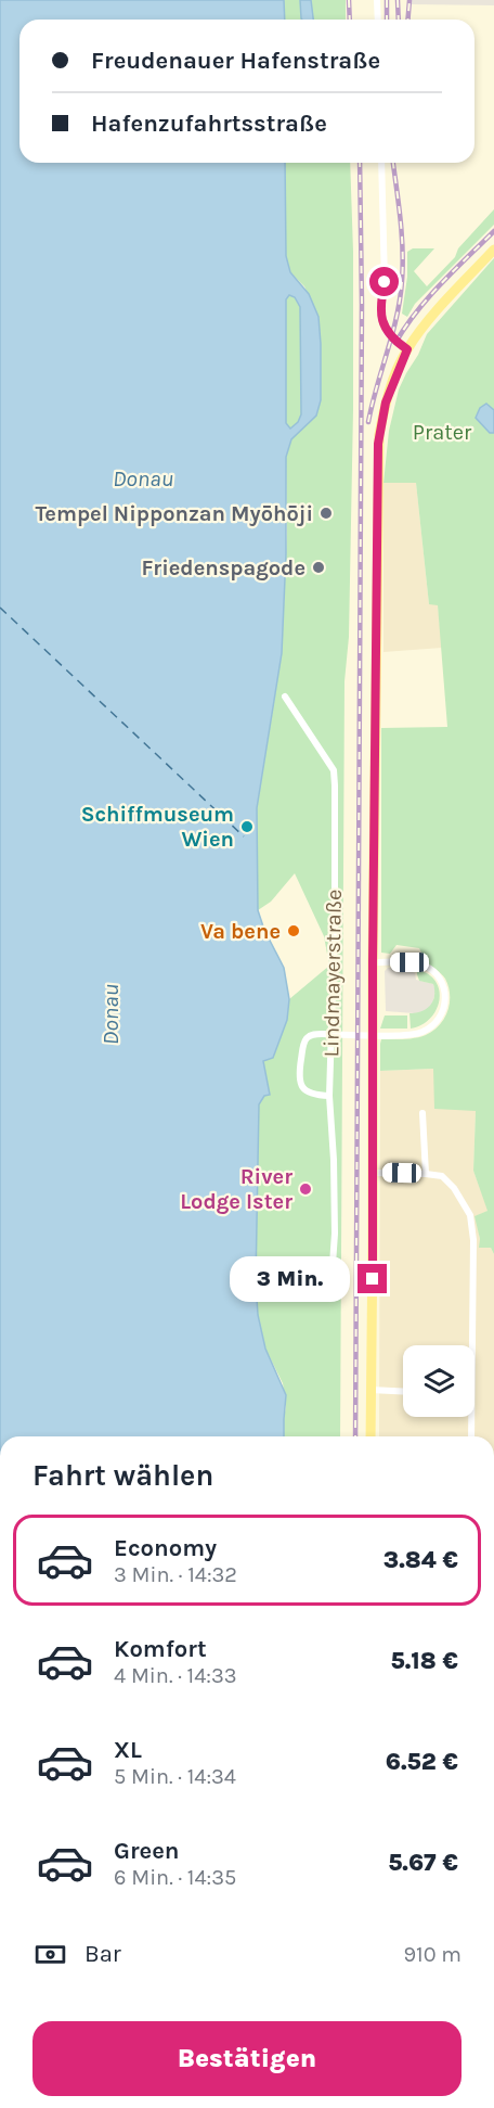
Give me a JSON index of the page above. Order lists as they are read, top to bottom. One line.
{"streets":{"street":["Lindmayerstraße"]},"water":["Donau"],"parks":["Prater"],"places":["Tempel Nipponzan Myōhōji","Friedenspagode","Schiffmuseum Wien","Va bene","River Lodge Ister"],"page":{"banner":["Freudenauer Hafenstraße","Hafenzufahrtsstraße"],"bubble":"3 Min.","heading":"Fahrt wählen","list":[{"name":"Economy","note":"3 Min. · 14:32","value":"3.84 €"},{"name":"Komfort","note":"4 Min. · 14:33","value":"5.18 €"},{"name":"XL","note":"5 Min. · 14:34","value":"6.52 €"},{"name":"Green","note":"6 Min. · 14:35","value":"5.67 €"}],"pay":["Bar","910 m"],"buttons":"Bestätigen"}}
